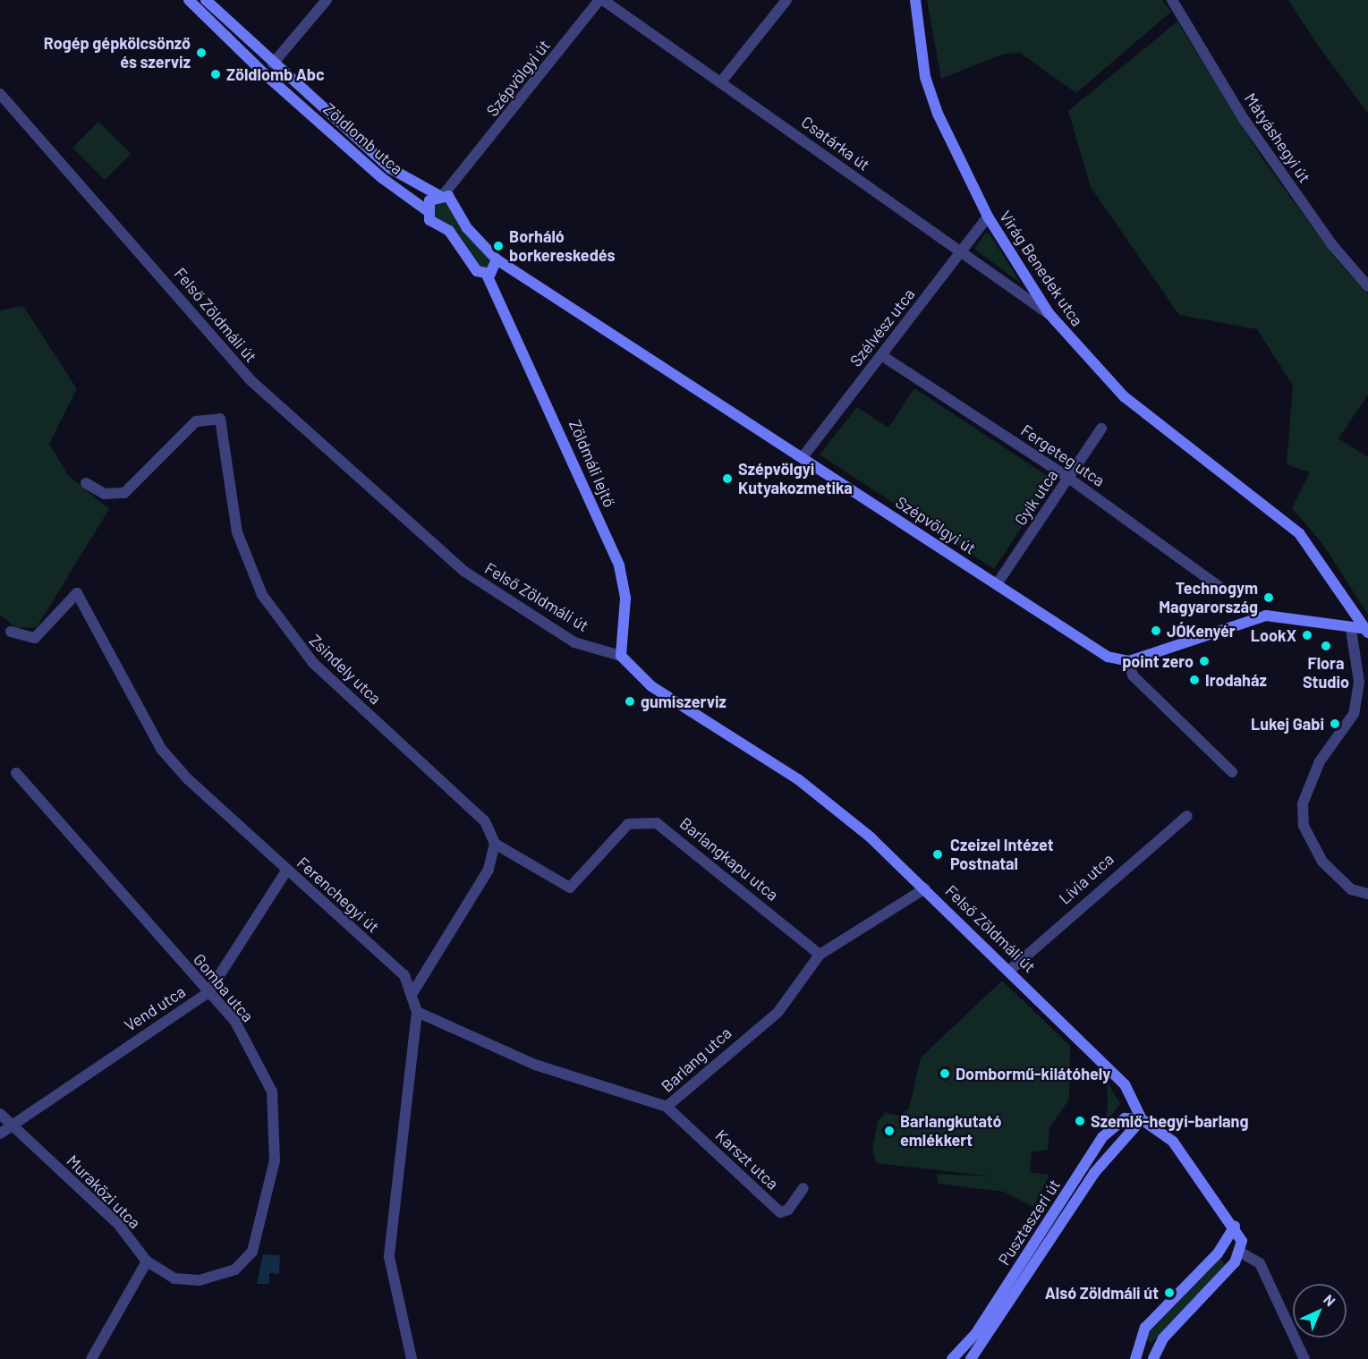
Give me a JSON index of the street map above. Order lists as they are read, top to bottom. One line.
{"streets":{"street":["Szépvölgyi út","Mátyáshegyi út","Zöldlomb utca","Csatárka út","Virág Benedek utca","Felső Zöldmáli út","Szélvész utca","Fergeteg utca","Zöldmáli lejtő","Gyík utca","Zsindely utca","Barlangkapu utca","Lívia utca","Ferenchegyi út","Gomba utca","Vend utca","Barlang utca","Karszt utca","Muraközi utca","Pusztaszeri út"]},"crossings":[["Szépvölgyi út","Zöldlomb utca"],["Szépvölgyi út","Csatárka út"],["Szépvölgyi út","Szélvész utca"],["Szépvölgyi út","Zöldmáli lejtő"],["Szépvölgyi út","Gyík utca"],["Csatárka út","Virág Benedek utca"],["Csatárka út","Szélvész utca"],["Virág Benedek utca","Szélvész utca"],["Felső Zöldmáli út","Zöldmáli lejtő"],["Felső Zöldmáli út","Lívia utca"],["Felső Zöldmáli út","Barlang utca"],["Felső Zöldmáli út","Pusztaszeri út"],["Szélvész utca","Fergeteg utca"],["Fergeteg utca","Gyík utca"],["Zsindely utca","Barlangkapu utca"],["Barlangkapu utca","Barlang utca"],["Ferenchegyi út","Vend utca"],["Ferenchegyi út","Barlang utca"],["Gomba utca","Vend utca"],["Gomba utca","Muraközi utca"],["Vend utca","Muraközi utca"],["Barlang utca","Karszt utca"]],"places":["Rogép gépkölcsönző és szerviz","Zöldlomb Abc","Borháló borkereskedés","Szépvölgyi Kutyakozmetika","Technogym Magyarország","JÓKenyér","LookX","Flora Studio","point zero","Irodaház","gumiszerviz","Lukej Gabi","Czeizel Intézet Postnatal","Dombormű-kilátóhely","Szemlő-hegyi-barlang","Barlangkutató emlékkert","Alsó Zöldmáli út"],"north":"top right"}
